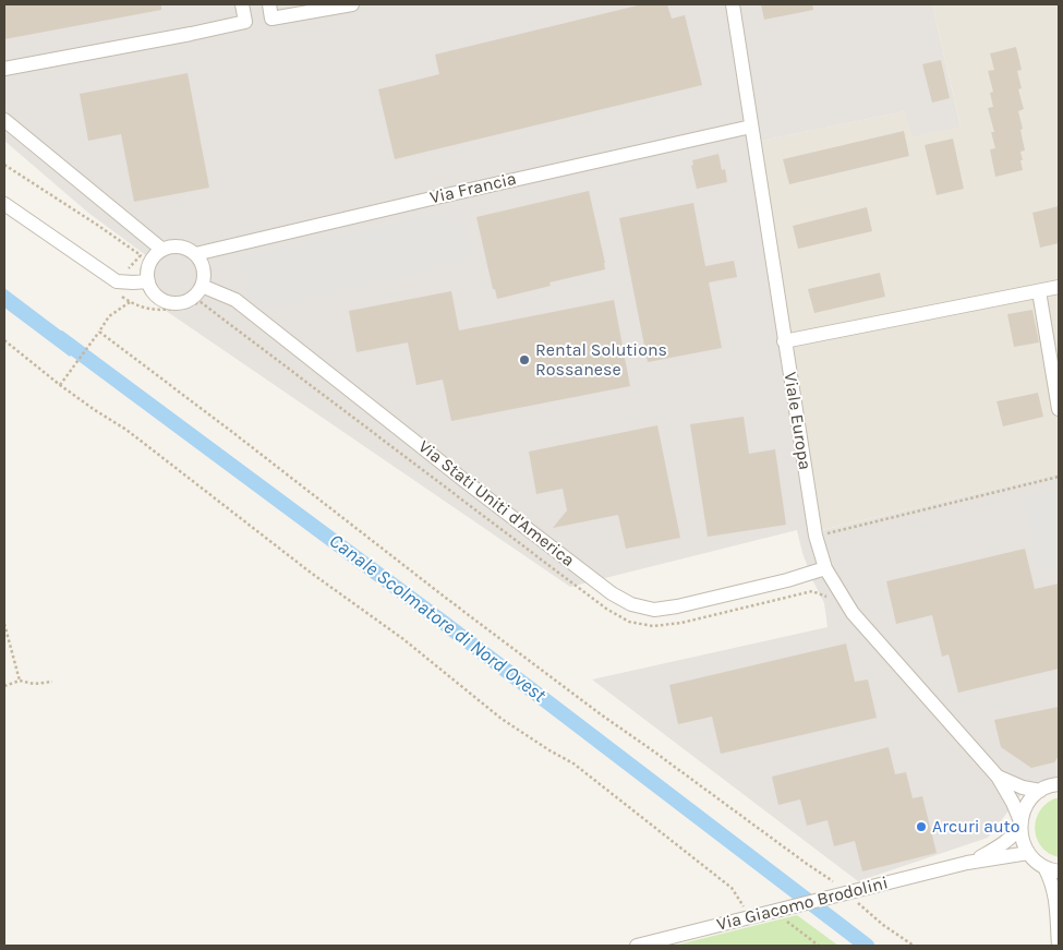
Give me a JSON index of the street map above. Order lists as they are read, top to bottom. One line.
{"streets":{"street":["Via Francia","Viale Europa","Via Stati Uniti d'America","Via Giacomo Brodolini"]},"crossings":[["Via Francia","Viale Europa"],["Via Francia","Via Stati Uniti d'America"],["Viale Europa","Via Stati Uniti d'America"],["Viale Europa","Via Giacomo Brodolini"]],"water":["Canale Scolmatore di Nord Ovest"],"places":["Rental Solutions Rossanese","Arcuri auto"]}
